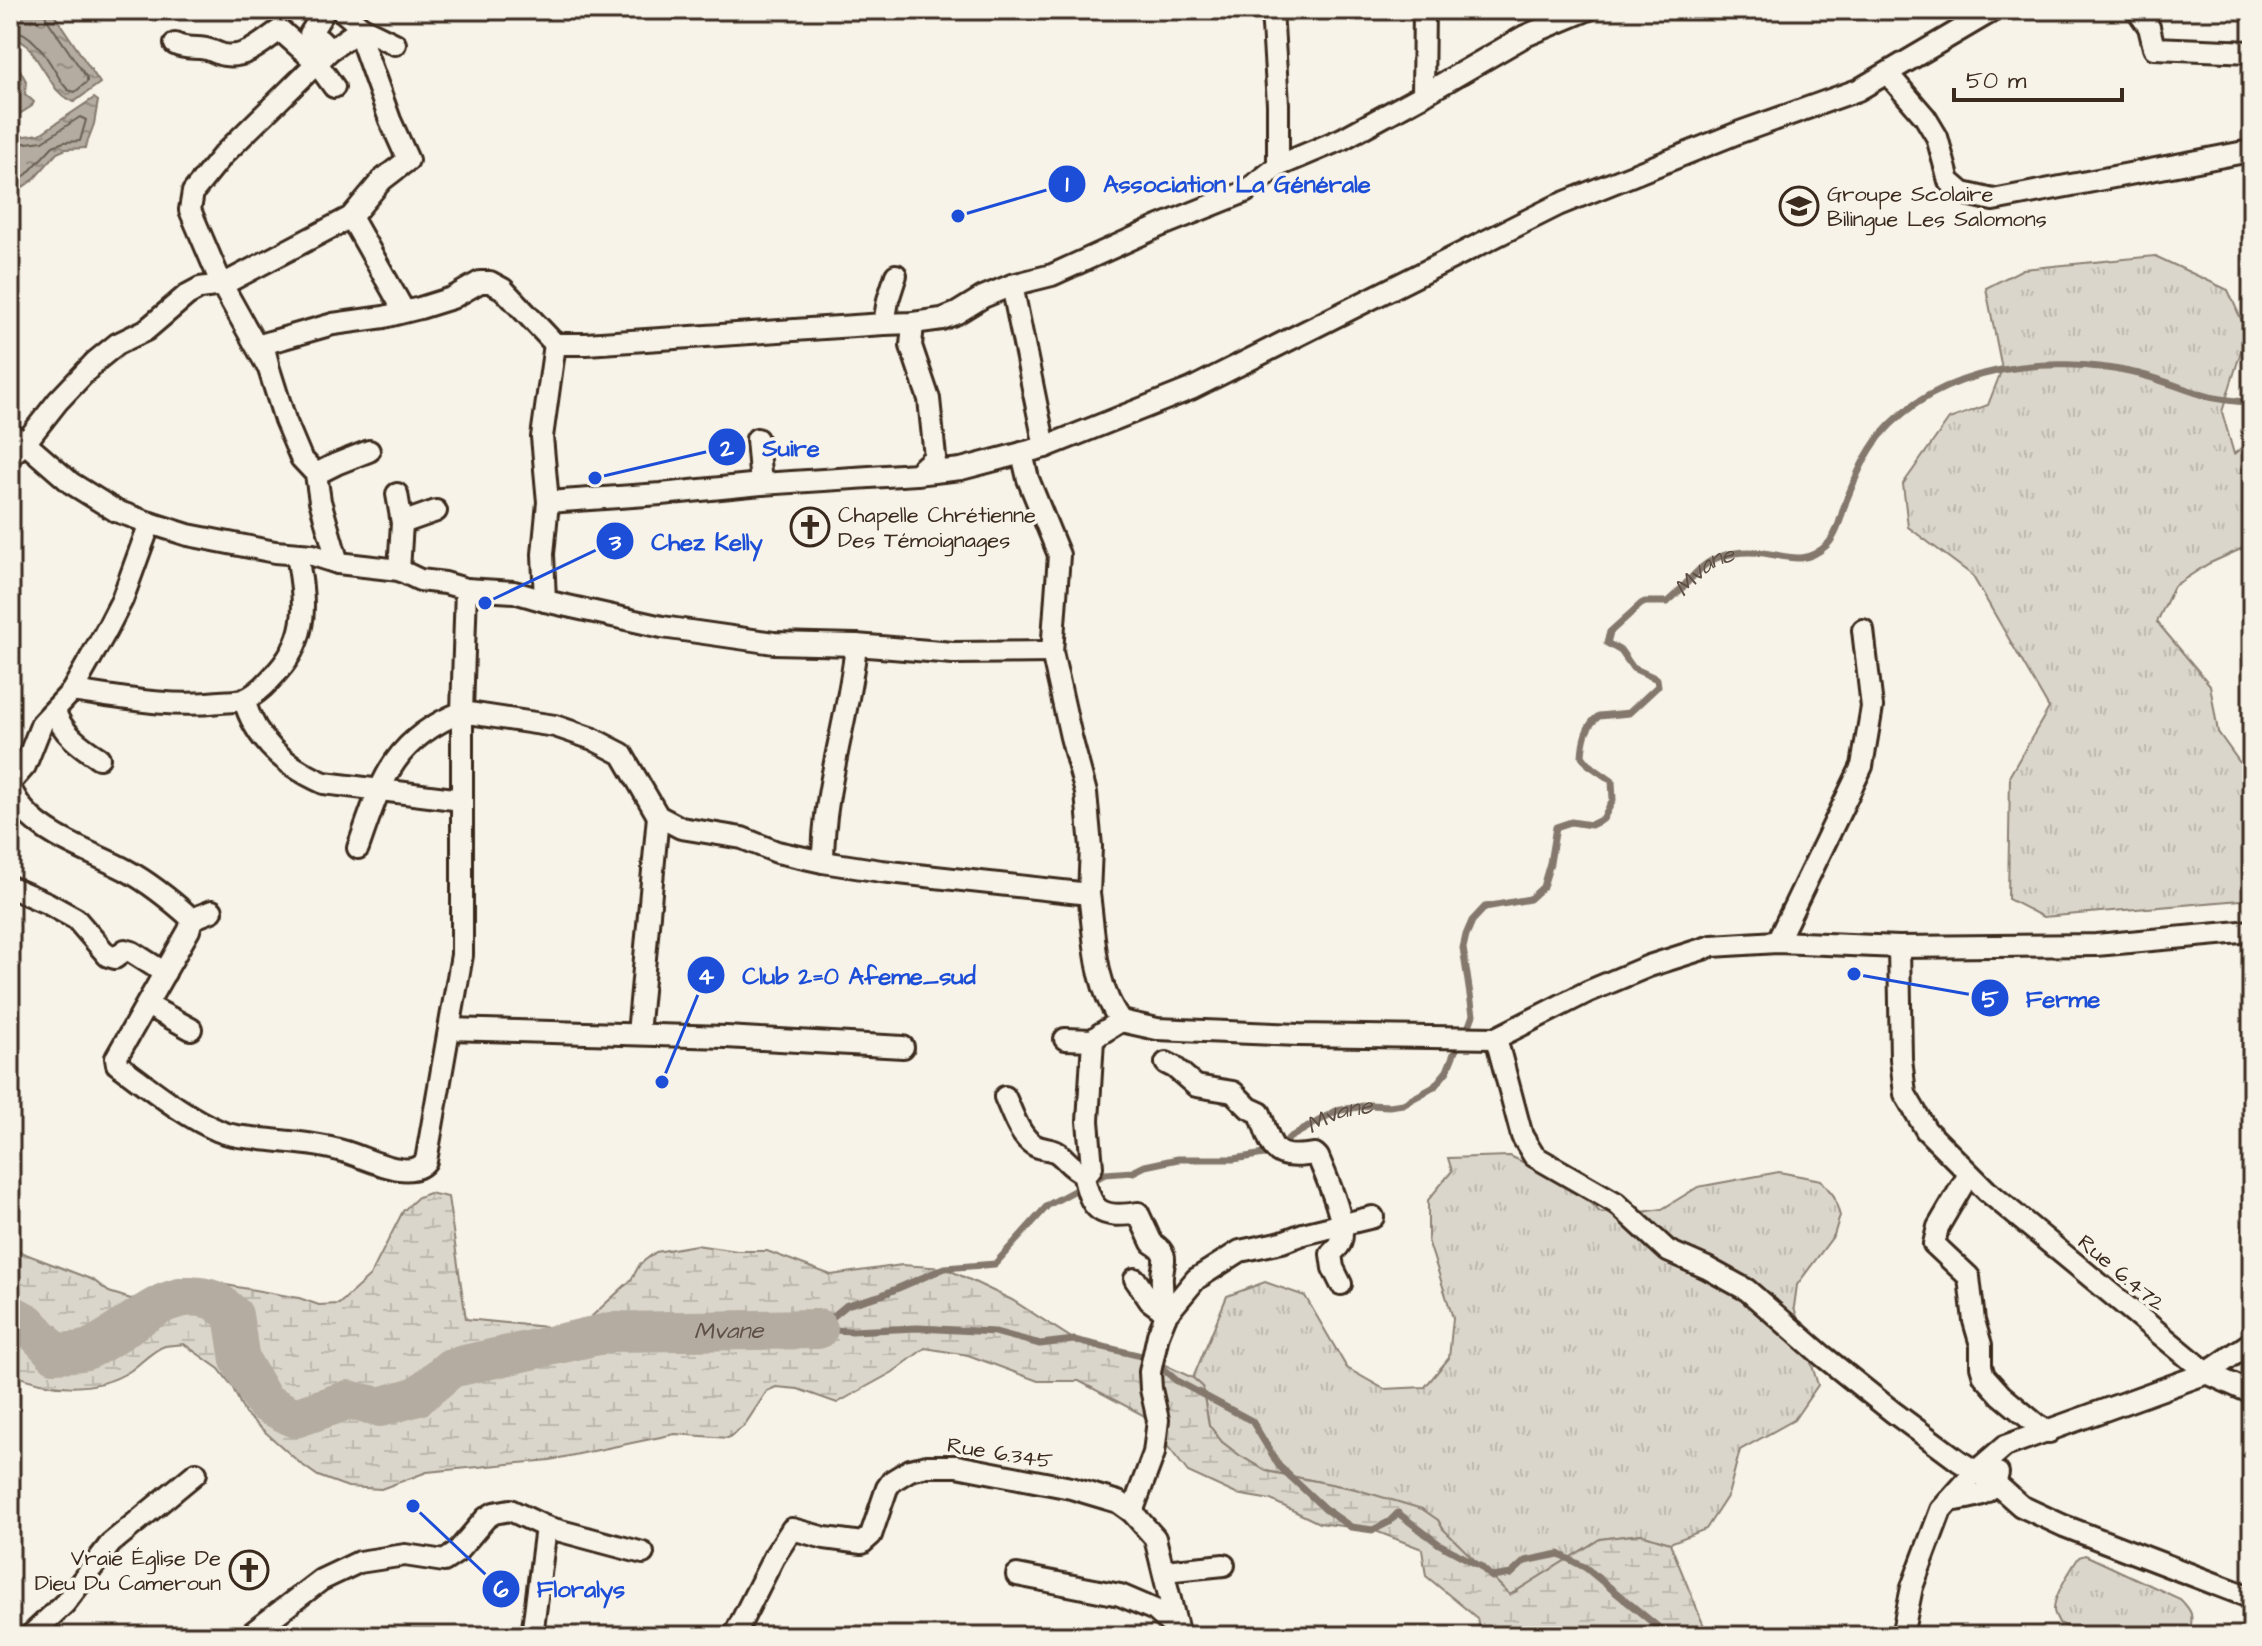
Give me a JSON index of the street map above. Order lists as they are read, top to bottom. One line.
{"streets":{"street":["Rue 6.472","Rue 6.345"]},"water":["Mvane"],"places":{"school or university":["Groupe Scolaire Bilingue Les Salomons"],"other":["Association La Générale","Suire","Chez Kelly","Ferme","Club 2=0 Afeme_sud","Floralys"],"church":["Chapelle Chrétienne Des Témoignages","Vraie Église De Dieu Du Cameroun"]},"scale_bar":"50 m"}
